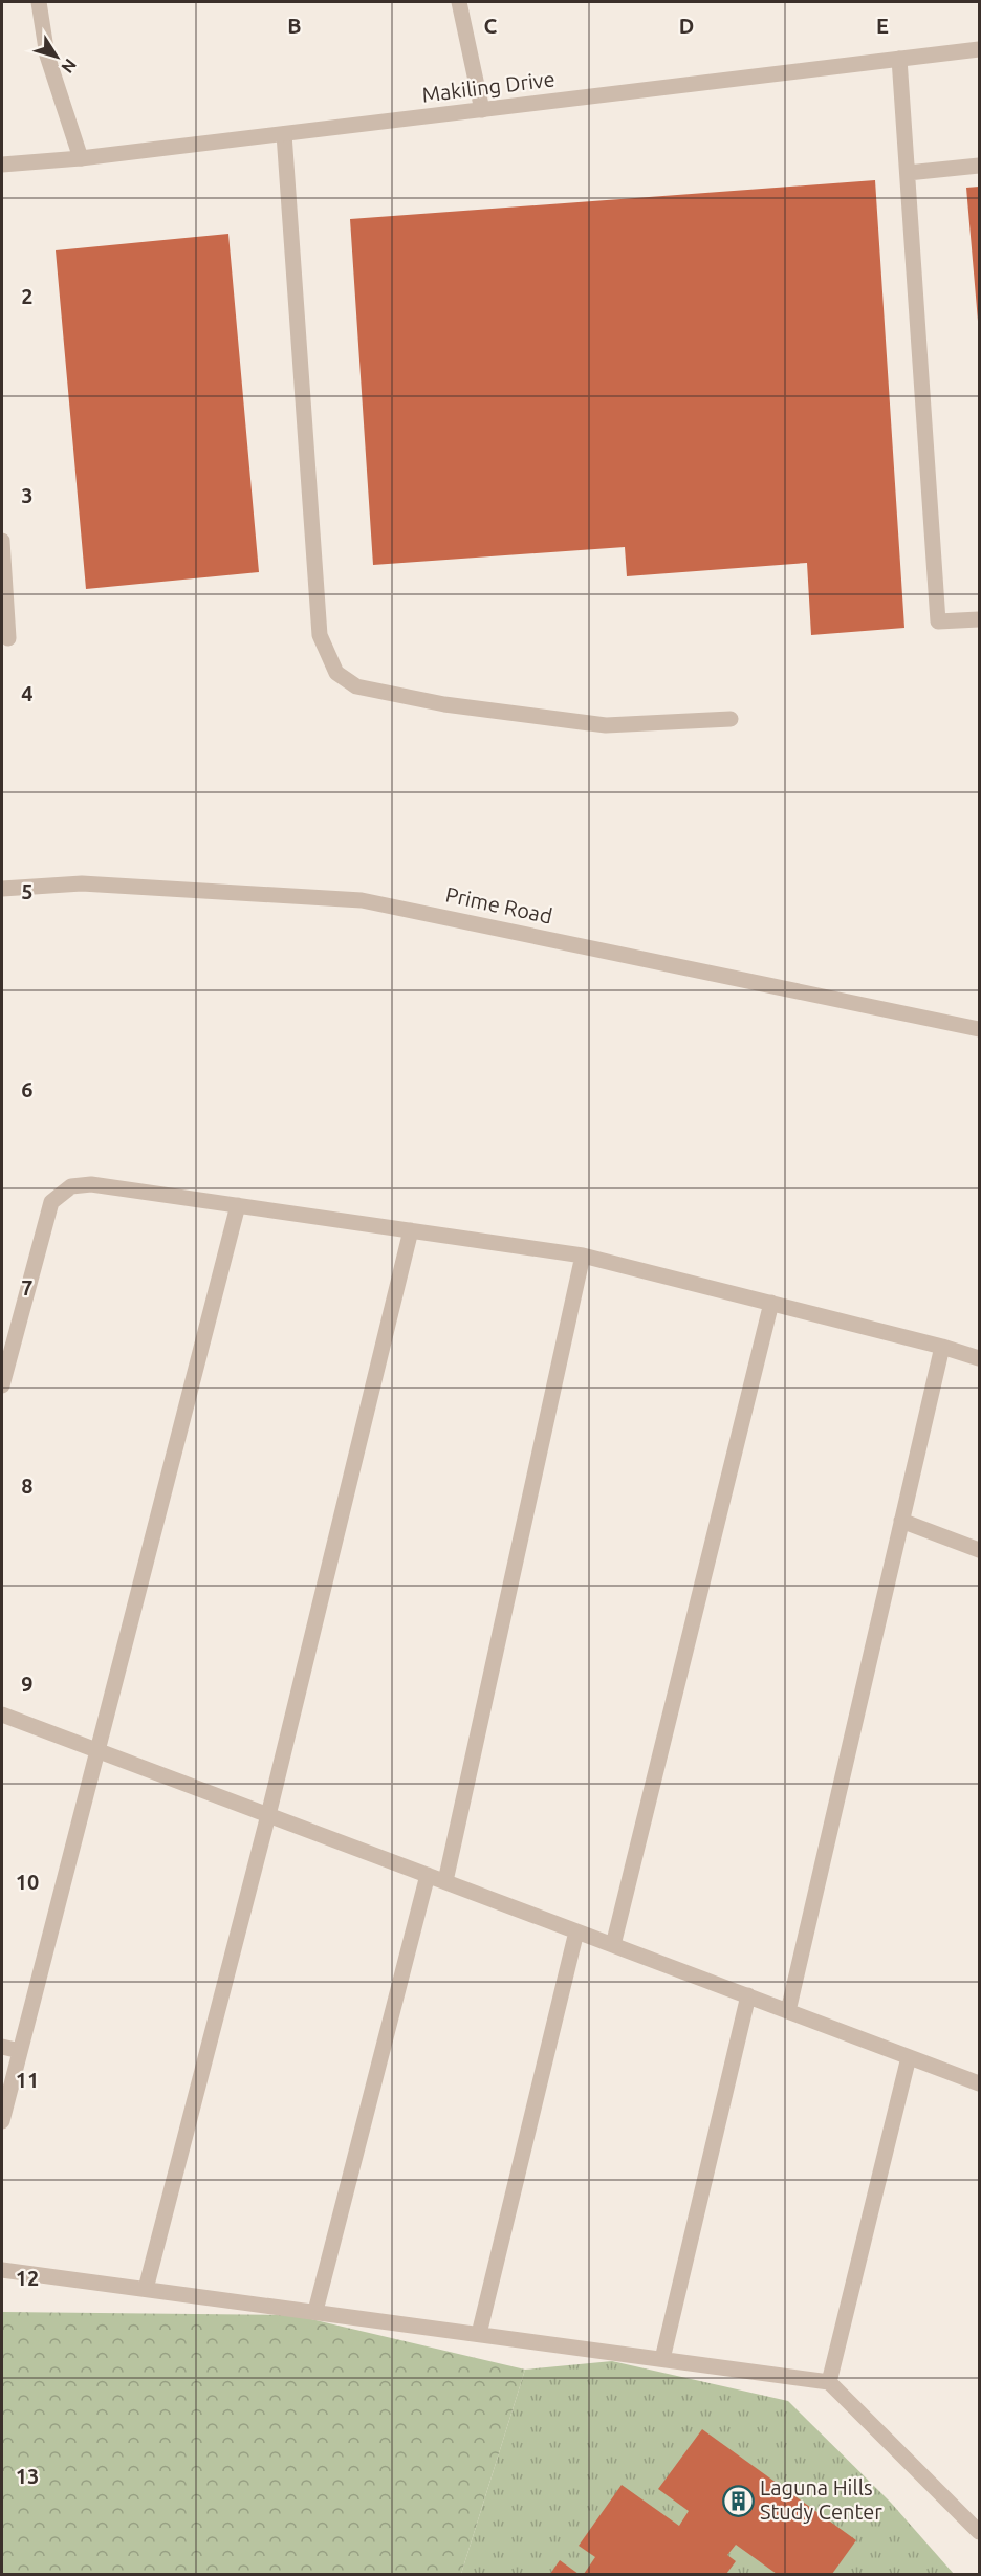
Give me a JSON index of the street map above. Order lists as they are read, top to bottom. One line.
{"streets":{"street":["Makiling Drive","Prime Road"]},"places":{"building":["Laguna Hills Study Center"]},"north":"bottom right","grid":{"columns":["B","C","D","E"],"rows":["2","3","4","5","6","7","8","9","10","11","12","13"]}}
